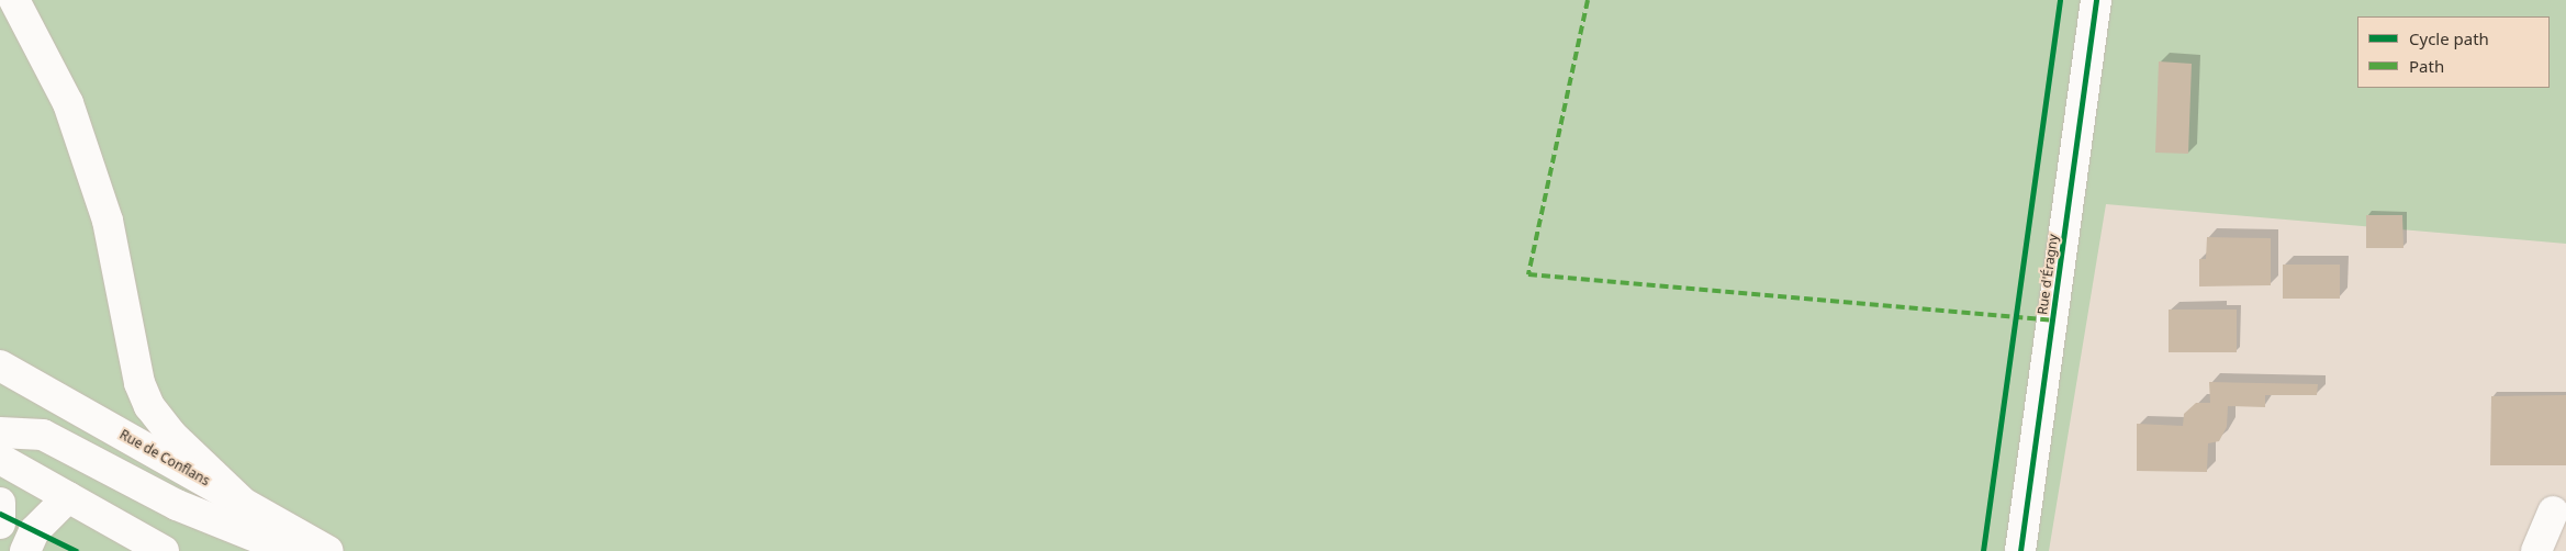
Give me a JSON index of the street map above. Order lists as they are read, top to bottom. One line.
{"streets":{"main road":["Rue d'Éragny","Rue de Conflans"]},"legend":["Cycle path","Path"]}
